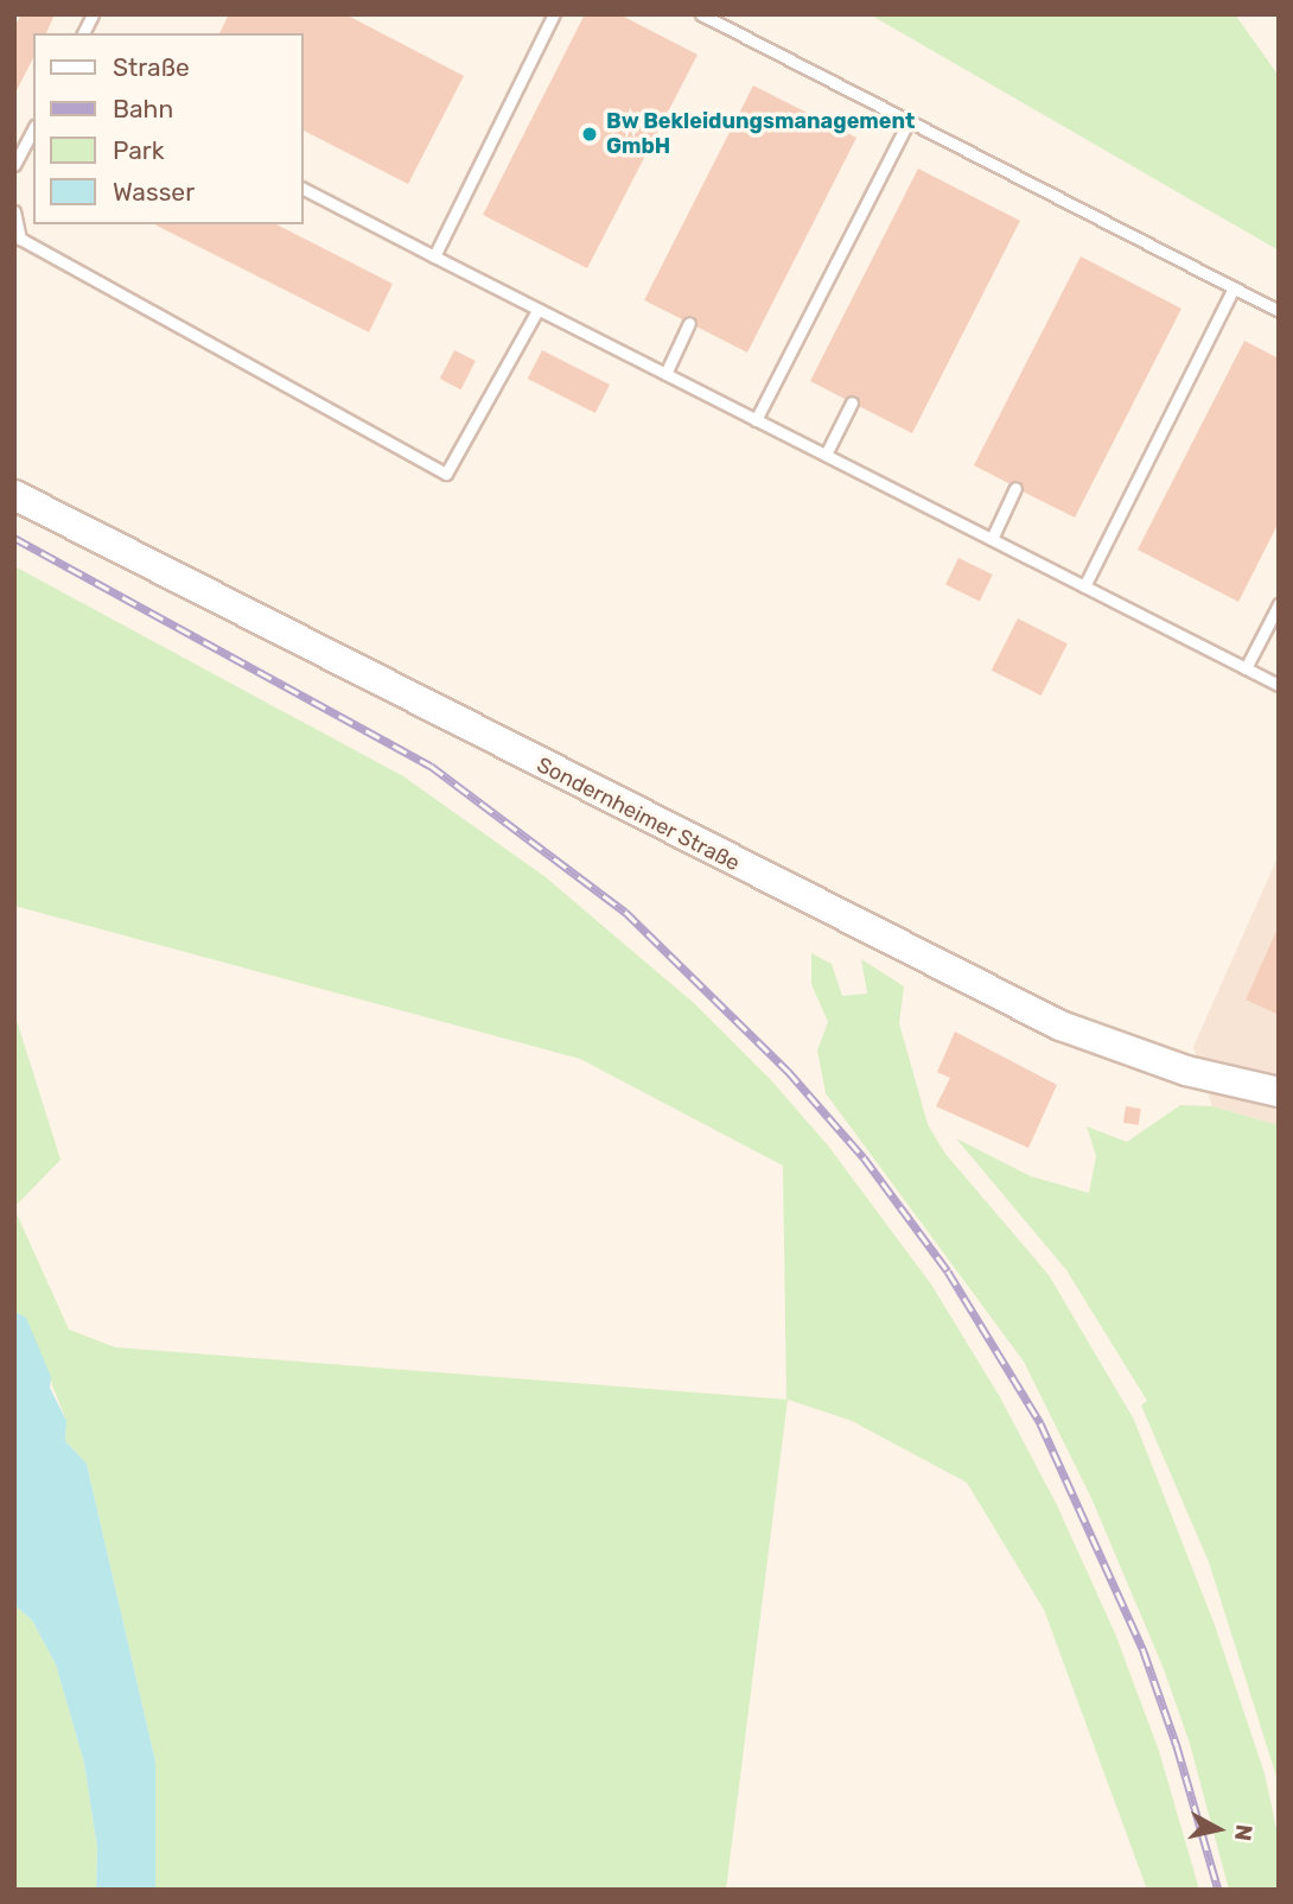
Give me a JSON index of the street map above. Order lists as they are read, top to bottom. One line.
{"streets":{"main road":["Sondernheimer Straße"]},"places":["Bw Bekleidungsmanagement GmbH"],"legend":["Straße","Bahn","Park","Wasser"],"north":"right"}
